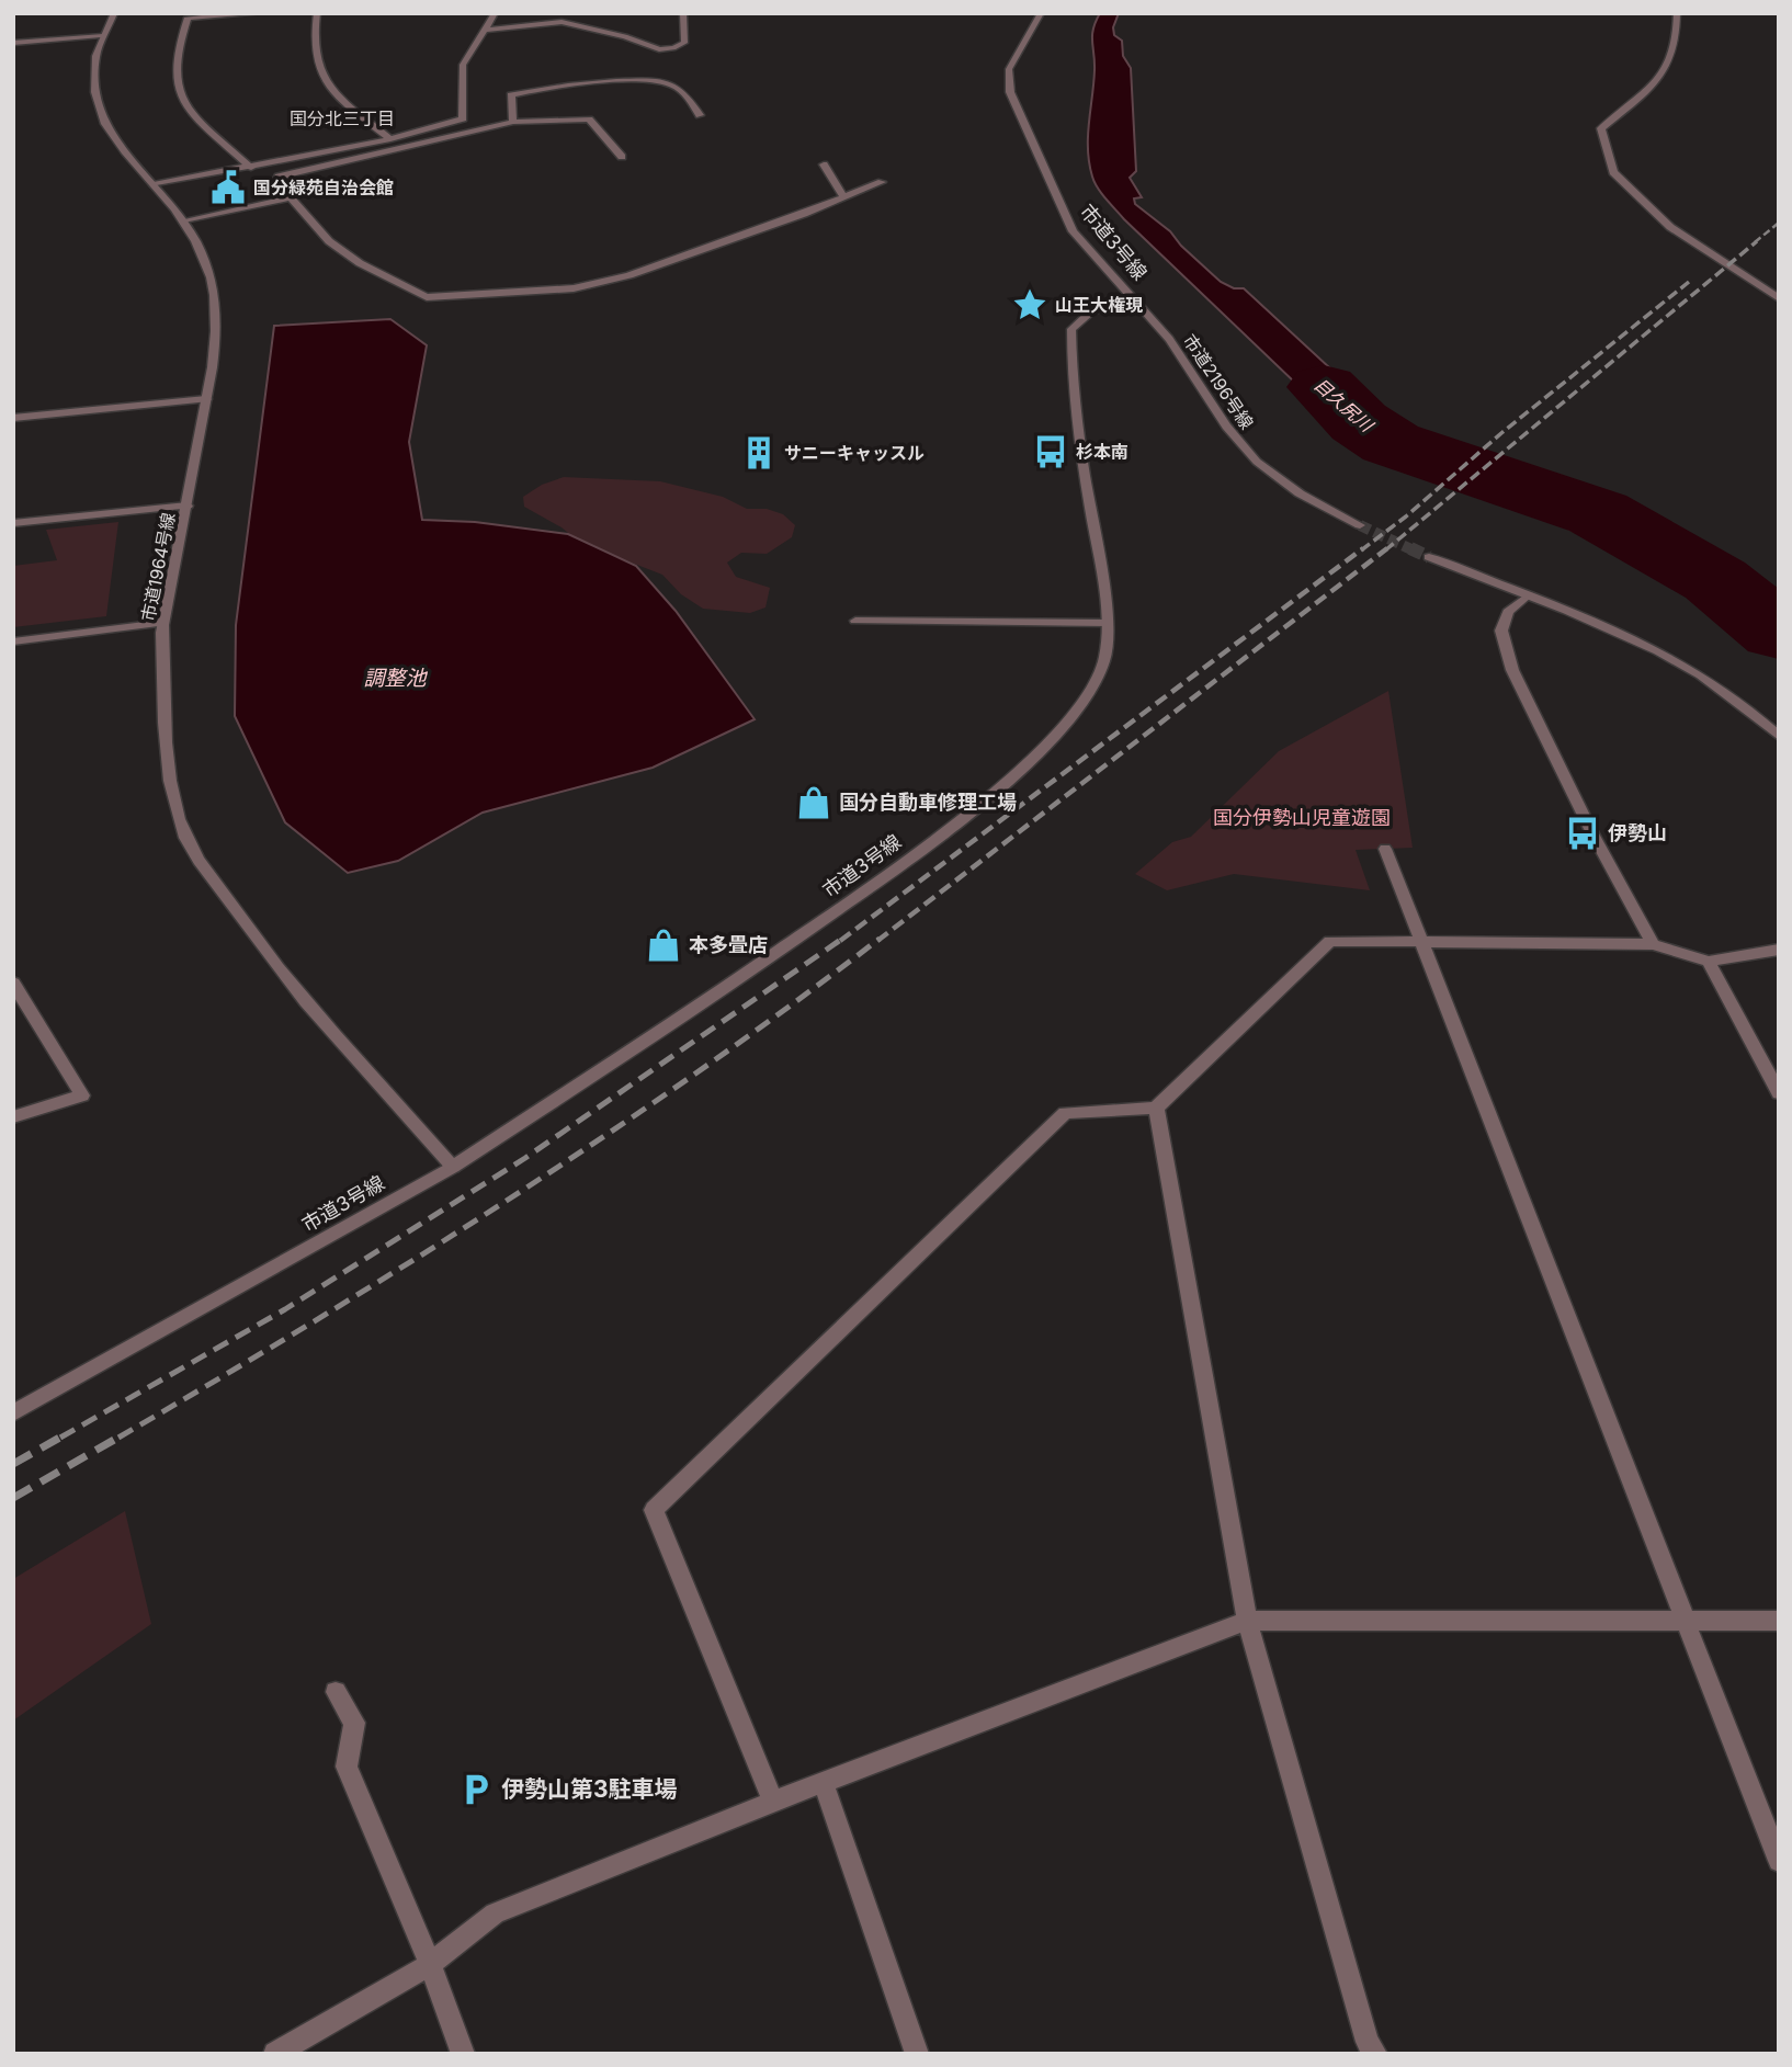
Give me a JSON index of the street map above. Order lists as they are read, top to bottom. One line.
{"streets":{"street":["市道3号線","市道2196号線","市道1964号線"]},"crossings":[["市道3号線","市道2196号線"],["市道3号線","市道1964号線"]],"districts":["国分北三丁目"],"water":["目久尻川","調整池"],"parks":["国分伊勢山児童遊園"],"places":{"public building":["国分緑苑自治会館"],"place":["山王大権現"],"bus stop":["杉本南","伊勢山"],"building":["サニーキャッスル"],"shop":["国分自動車修理工場","本多畳店"],"parking":["伊勢山第3駐車場"]}}
